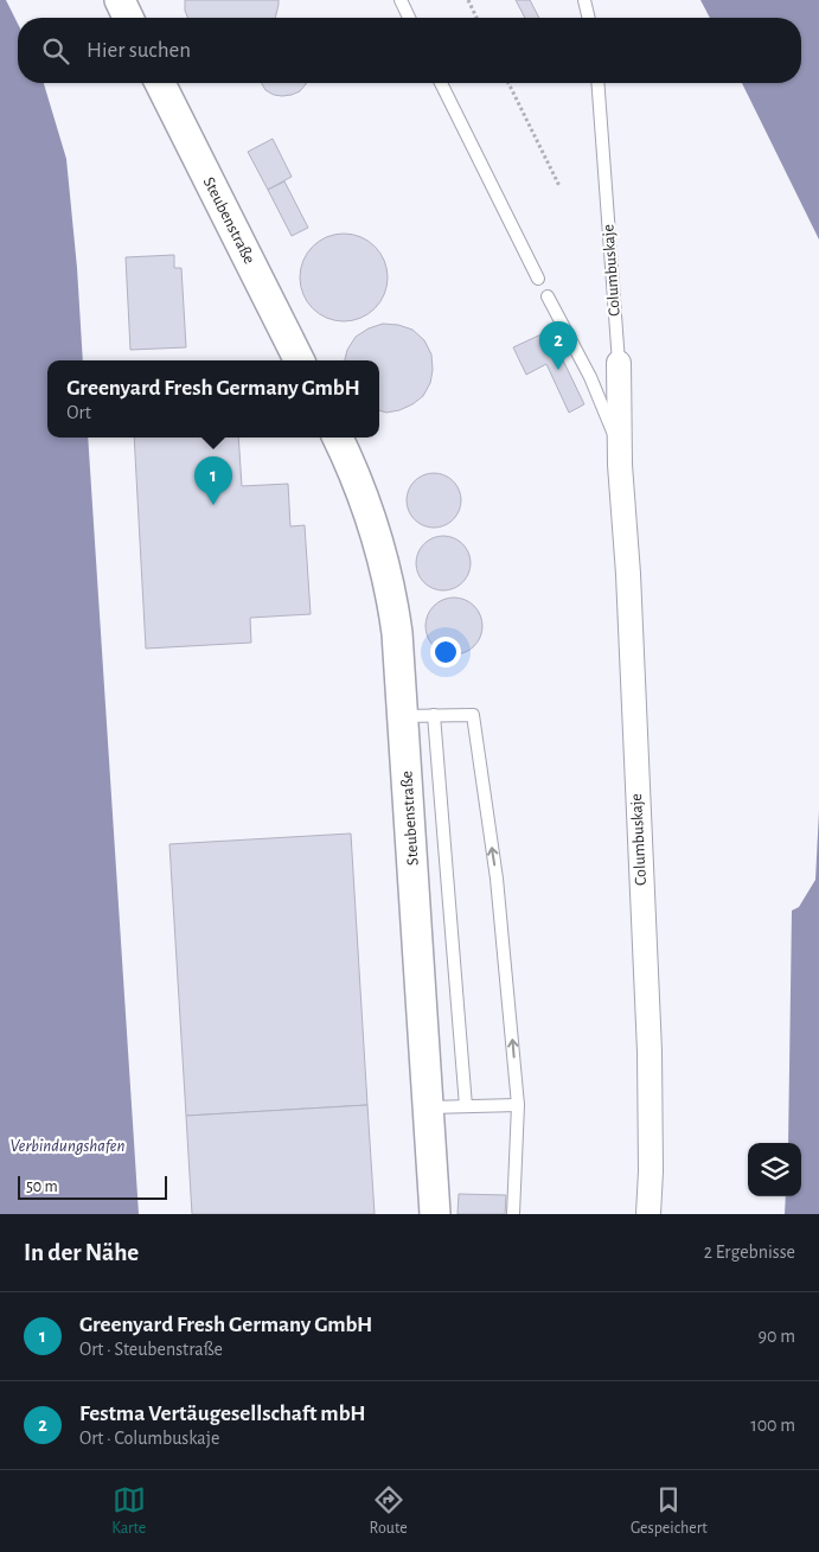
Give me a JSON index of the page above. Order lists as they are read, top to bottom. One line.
{"streets":{"street":["Steubenstraße","Columbuskaje"]},"water":["Verbindungshafen"],"scale_bar":"50 m","page":{"search":"Hier suchen","pins":["2","1"],"popup":["Greenyard Fresh Germany GmbH","Ort"],"scale":"50 m","heading":["In der Nähe","2 Ergebnisse"],"list":[{"mark":"1","name":"Greenyard Fresh Germany GmbH","note":"Ort · Steubenstraße","value":"90 m"},{"mark":"2","name":"Festma Vertäugesellschaft mbH","note":"Ort · Columbuskaje","value":"100 m"}],"nav":["Karte","Route","Gespeichert"]}}
